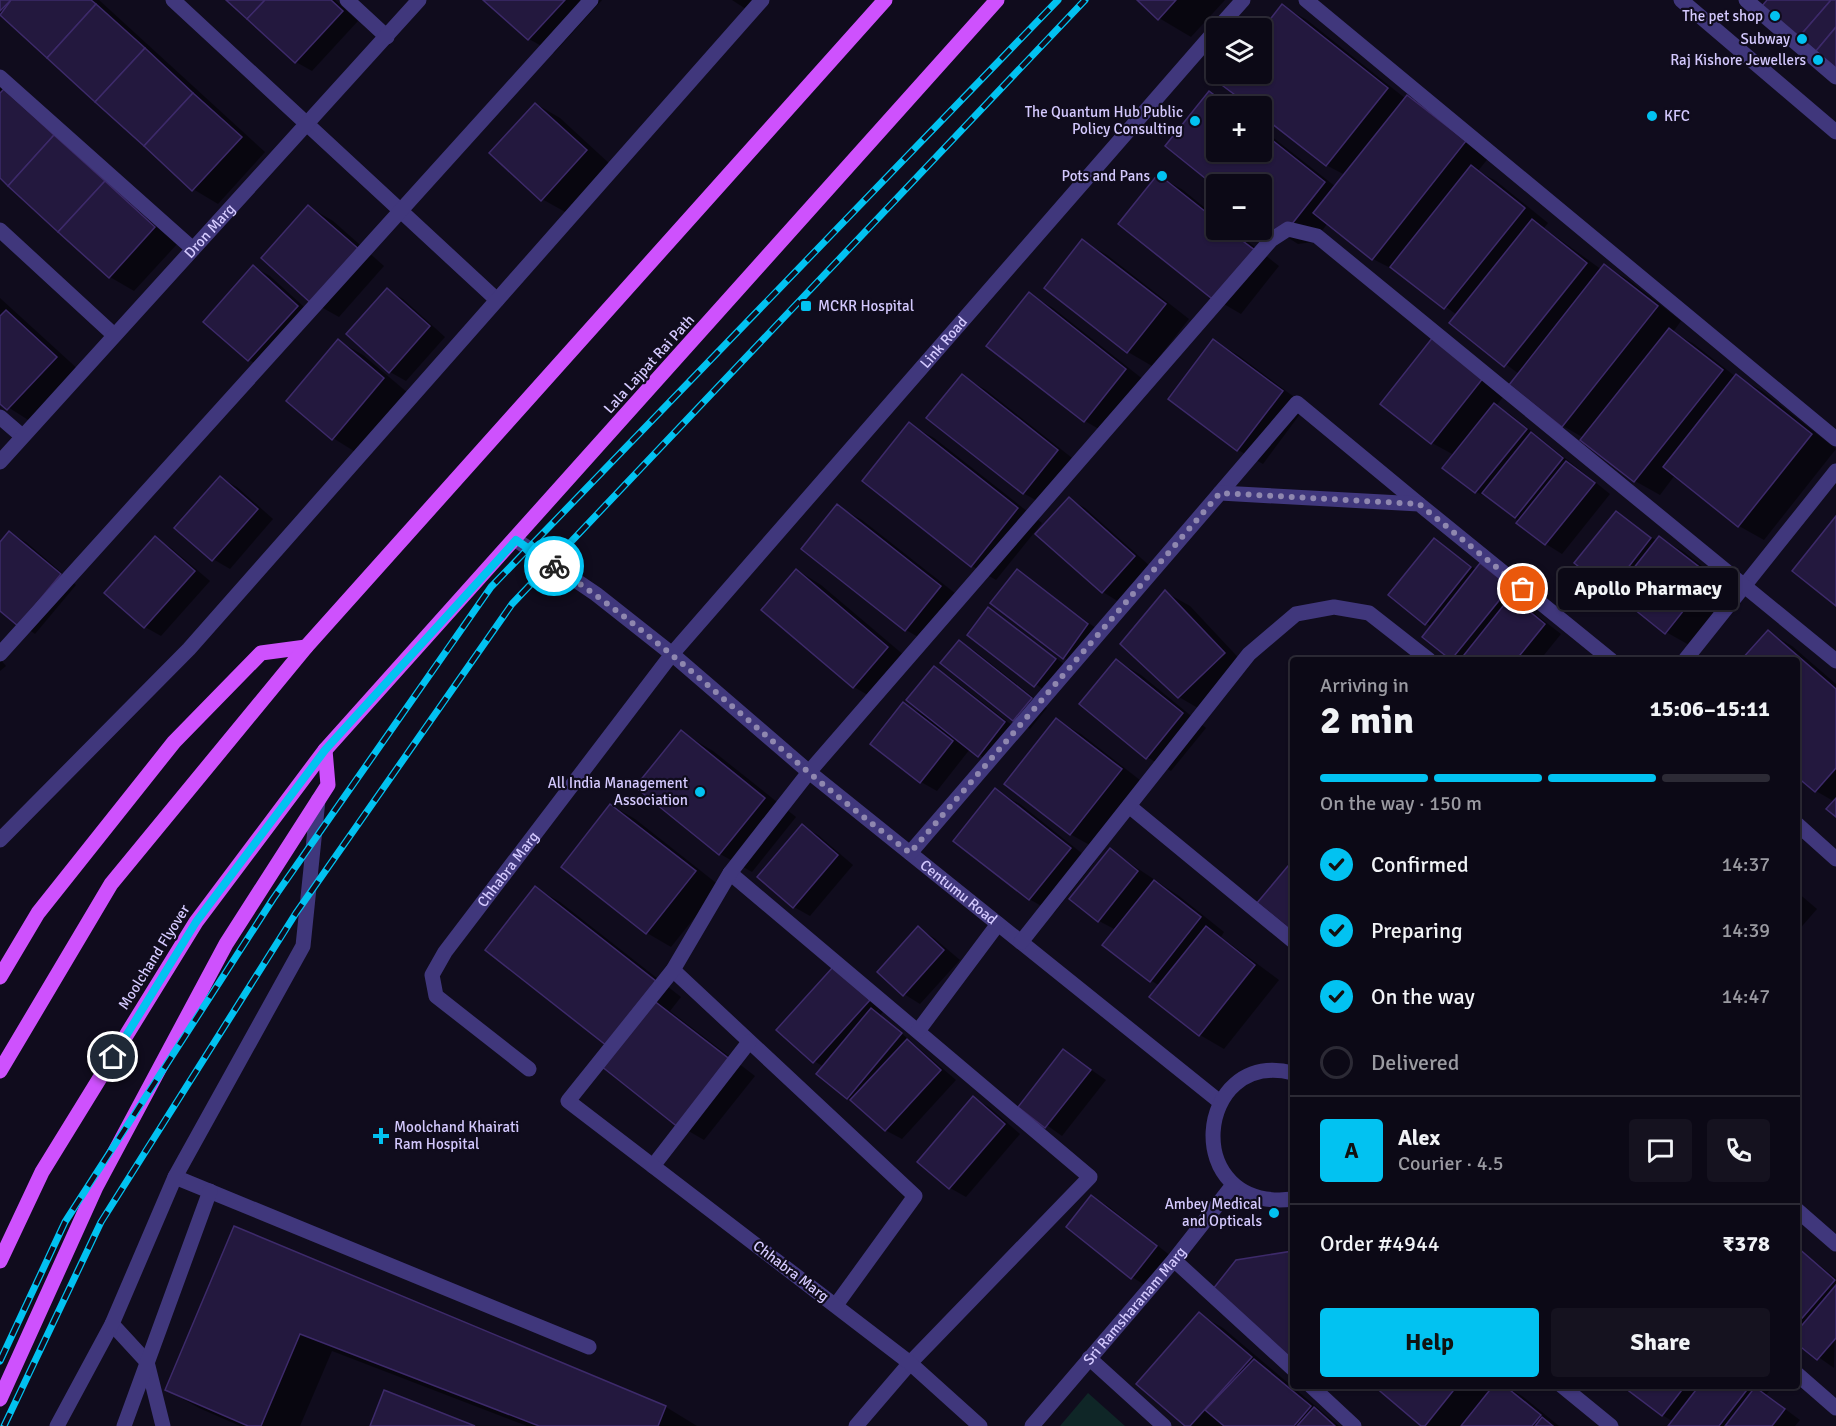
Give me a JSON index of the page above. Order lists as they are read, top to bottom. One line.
{"streets":{"main road":["Lala Lajpat Rai Path","Moolchand Flyover"],"street":["Dron Marg","Link Road","Chhabra Marg","Centumu Road","Sri Ramsharanam Marg"]},"crossings":[["Link Road","Chhabra Marg"],["Link Road","Centumu Road"],["Lala Lajpat Rai Path","Centumu Road"],["Lala Lajpat Rai Path","Moolchand Flyover"],["Chhabra Marg","Centumu Road"]],"places":{"other":["The pet shop","Subway","Raj Kishore Jewellers","KFC","The Quantum Hub Public Policy Consulting","Pots and Pans","Apollo Pharmacy","All India Management Association","Ambey Medical and Opticals"],"transit":["MCKR Hospital"],"health":["Moolchand Khairati Ram Hospital"]},"page":{"map_buttons":["+","−"],"bubble":"Apollo Pharmacy","heading":["2 min","Arriving in","15:06–15:11"],"panel":["Alex","Courier · 4.5","Order #4944","₹378"],"bar":"On the way · 150 m","list":[["Confirmed","14:37"],["Preparing","14:39"],["On the way","14:47"],"Delivered"],"round":"A","buttons":["Help","Share"]}}
